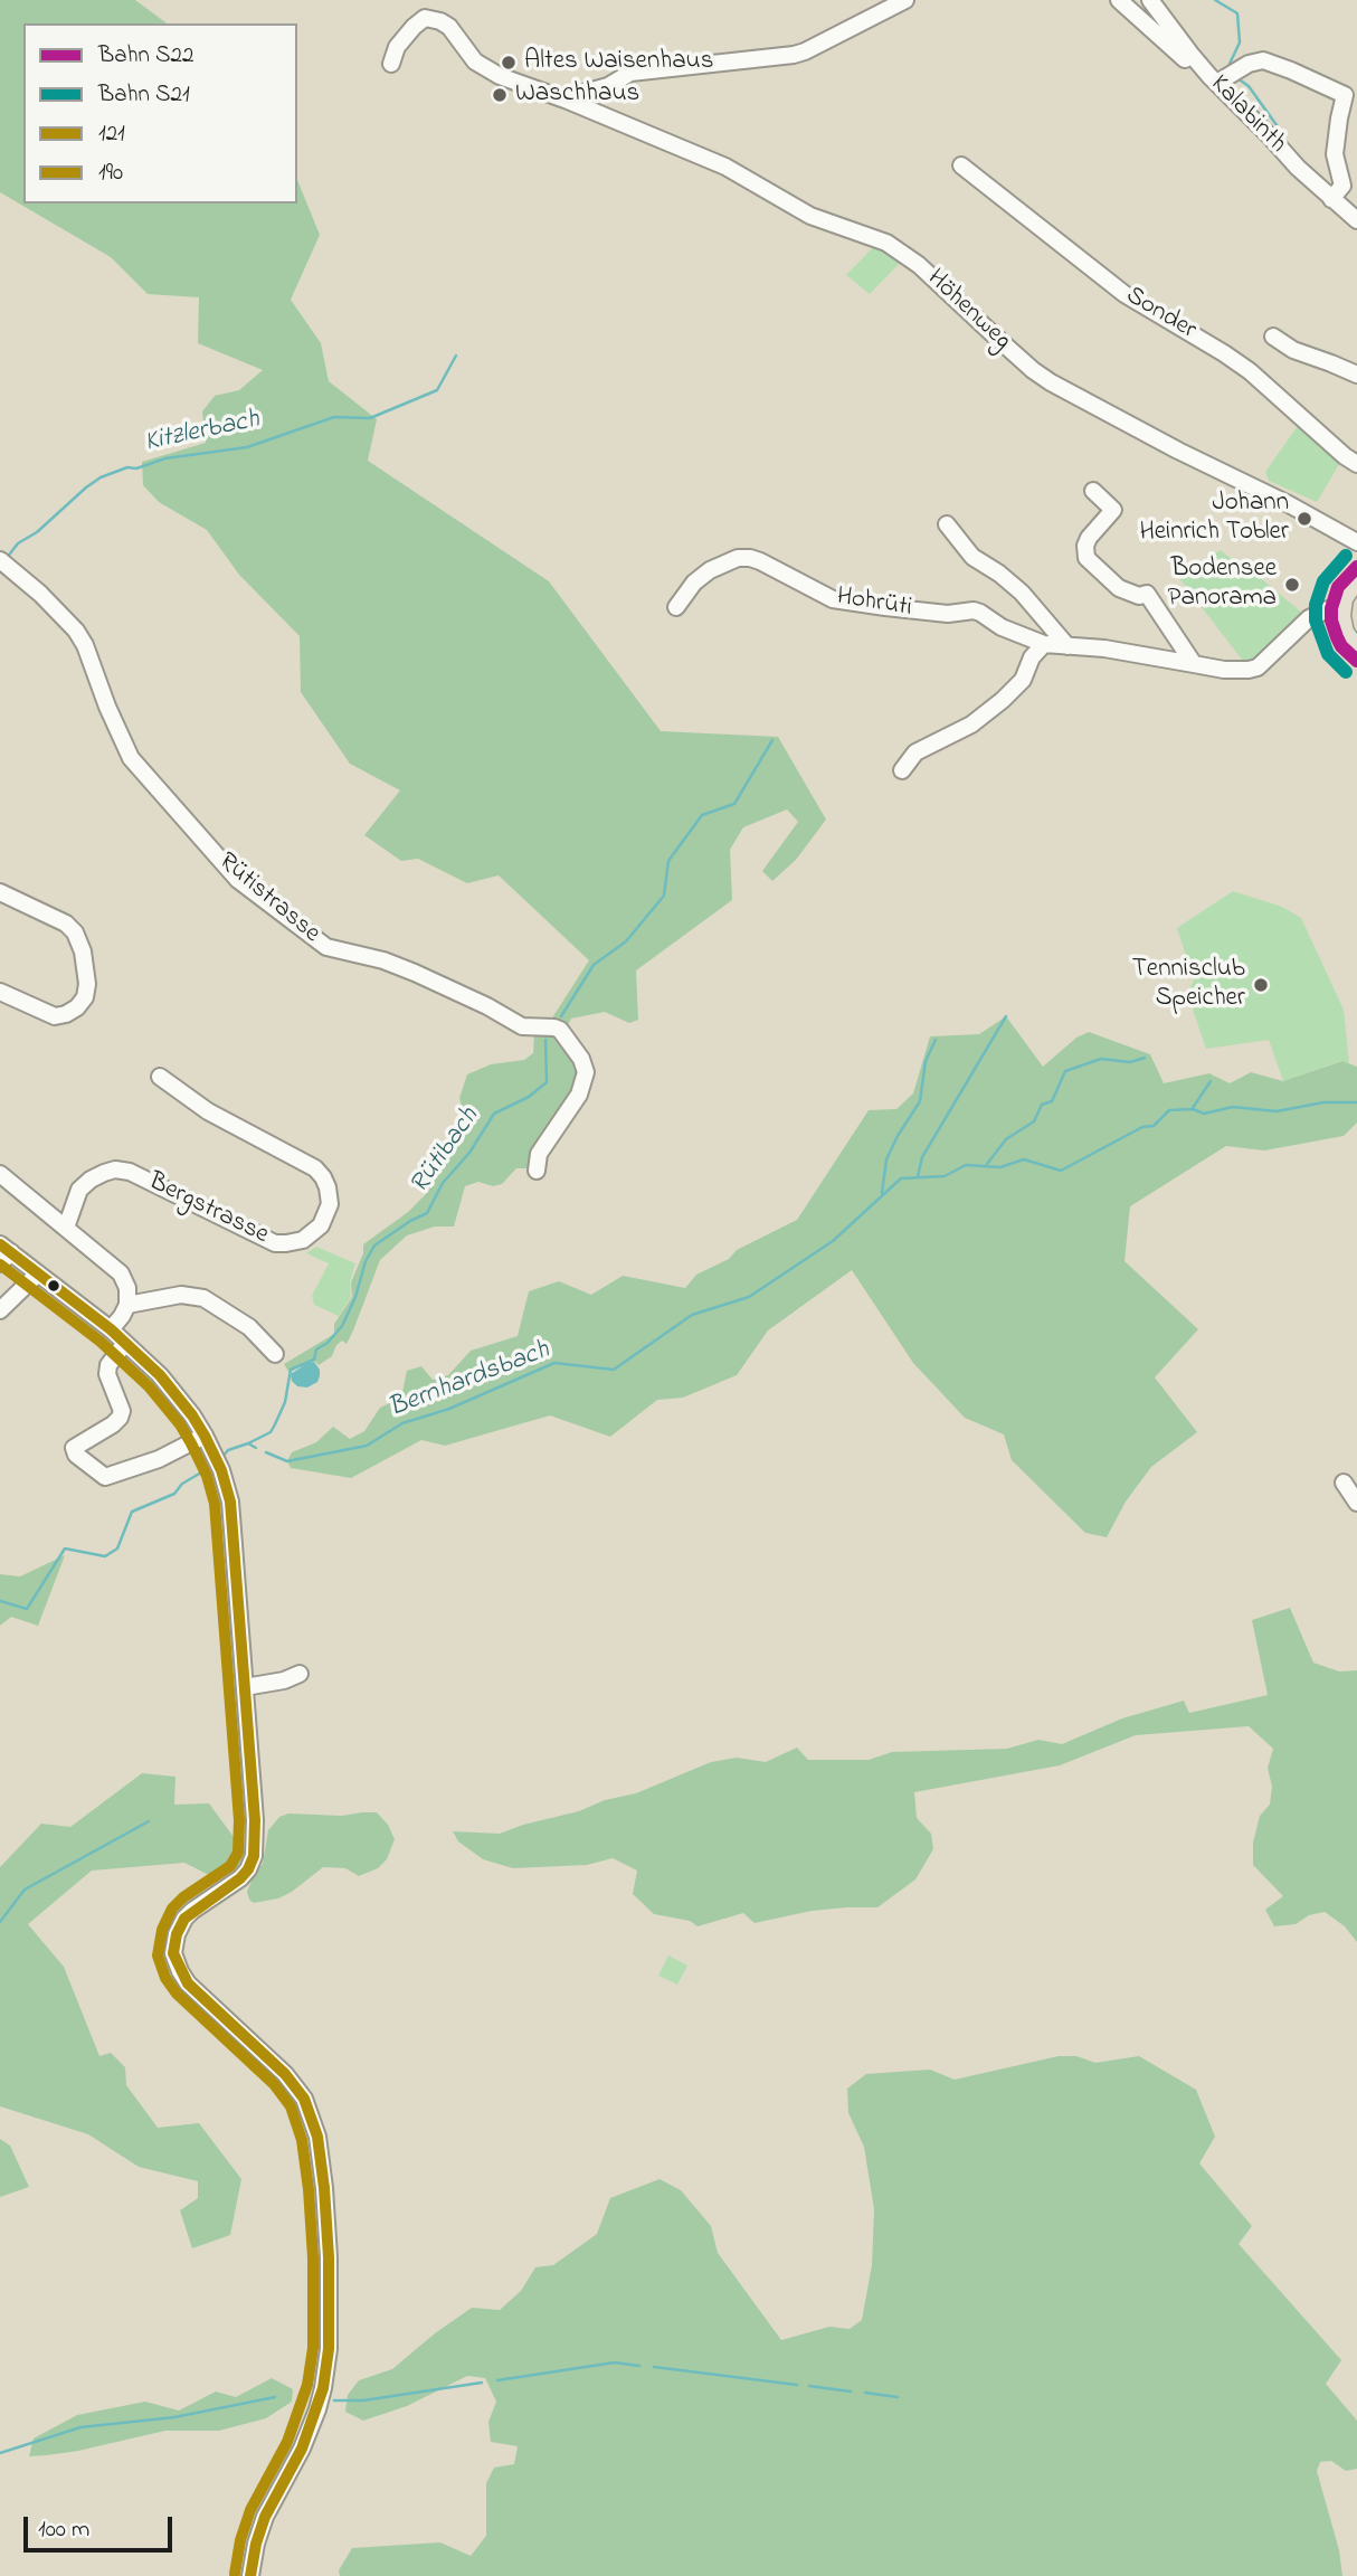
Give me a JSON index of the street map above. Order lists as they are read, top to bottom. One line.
{"streets":{"street":["Kalabinth","Höhenweg","Sonder","Hohrüti","Rütistrasse","Bergstrasse"]},"water":["Kitzlerbach","Rütibach","Bernhardsbach"],"places":["Altes Waisenhaus","Waschhaus","Johann Heinrich Tobler","Bodensee Panorama","Tennisclub Speicher"],"lines":["rail line S21","rail line S22","transit line 121","transit line 190"],"legend":["Bahn S22","Bahn S21","121","190"],"scale_bar":"100 m"}
